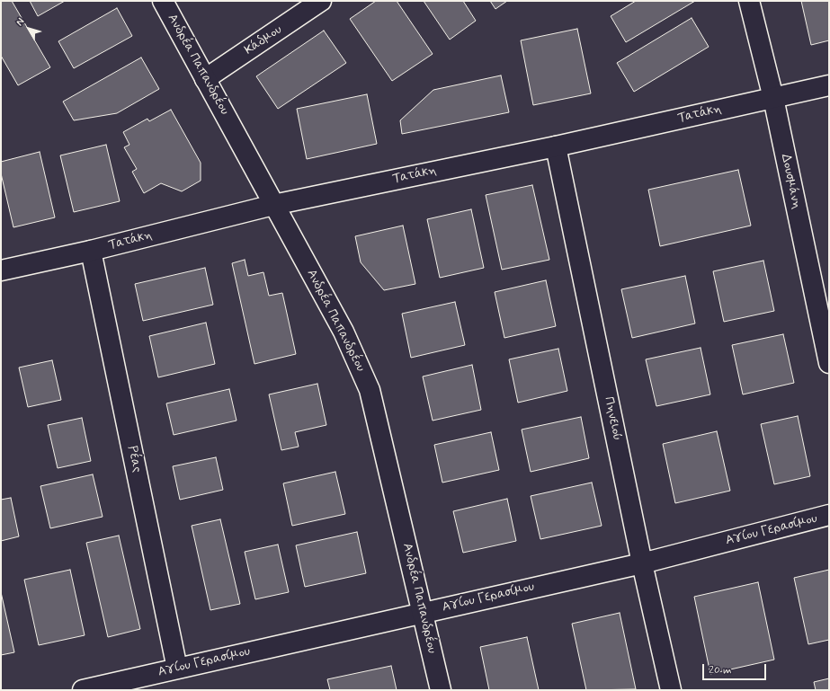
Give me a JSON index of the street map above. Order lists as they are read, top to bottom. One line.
{"streets":{"street":["Κάδμου","Ανδρέα Παπανδρέου","Τατάκη","Δουσμάνη","Πηνειού","Ρέας","Αγίου Γερασίμου"]},"crossings":[["Κάδμου","Ανδρέα Παπανδρέου"],["Ανδρέα Παπανδρέου","Τατάκη"],["Ανδρέα Παπανδρέου","Αγίου Γερασίμου"],["Τατάκη","Δουσμάνη"],["Τατάκη","Πηνειού"],["Τατάκη","Ρέας"],["Πηνειού","Αγίου Γερασίμου"],["Ρέας","Αγίου Γερασίμου"]],"scale_bar":"20 m","north":"top left"}
